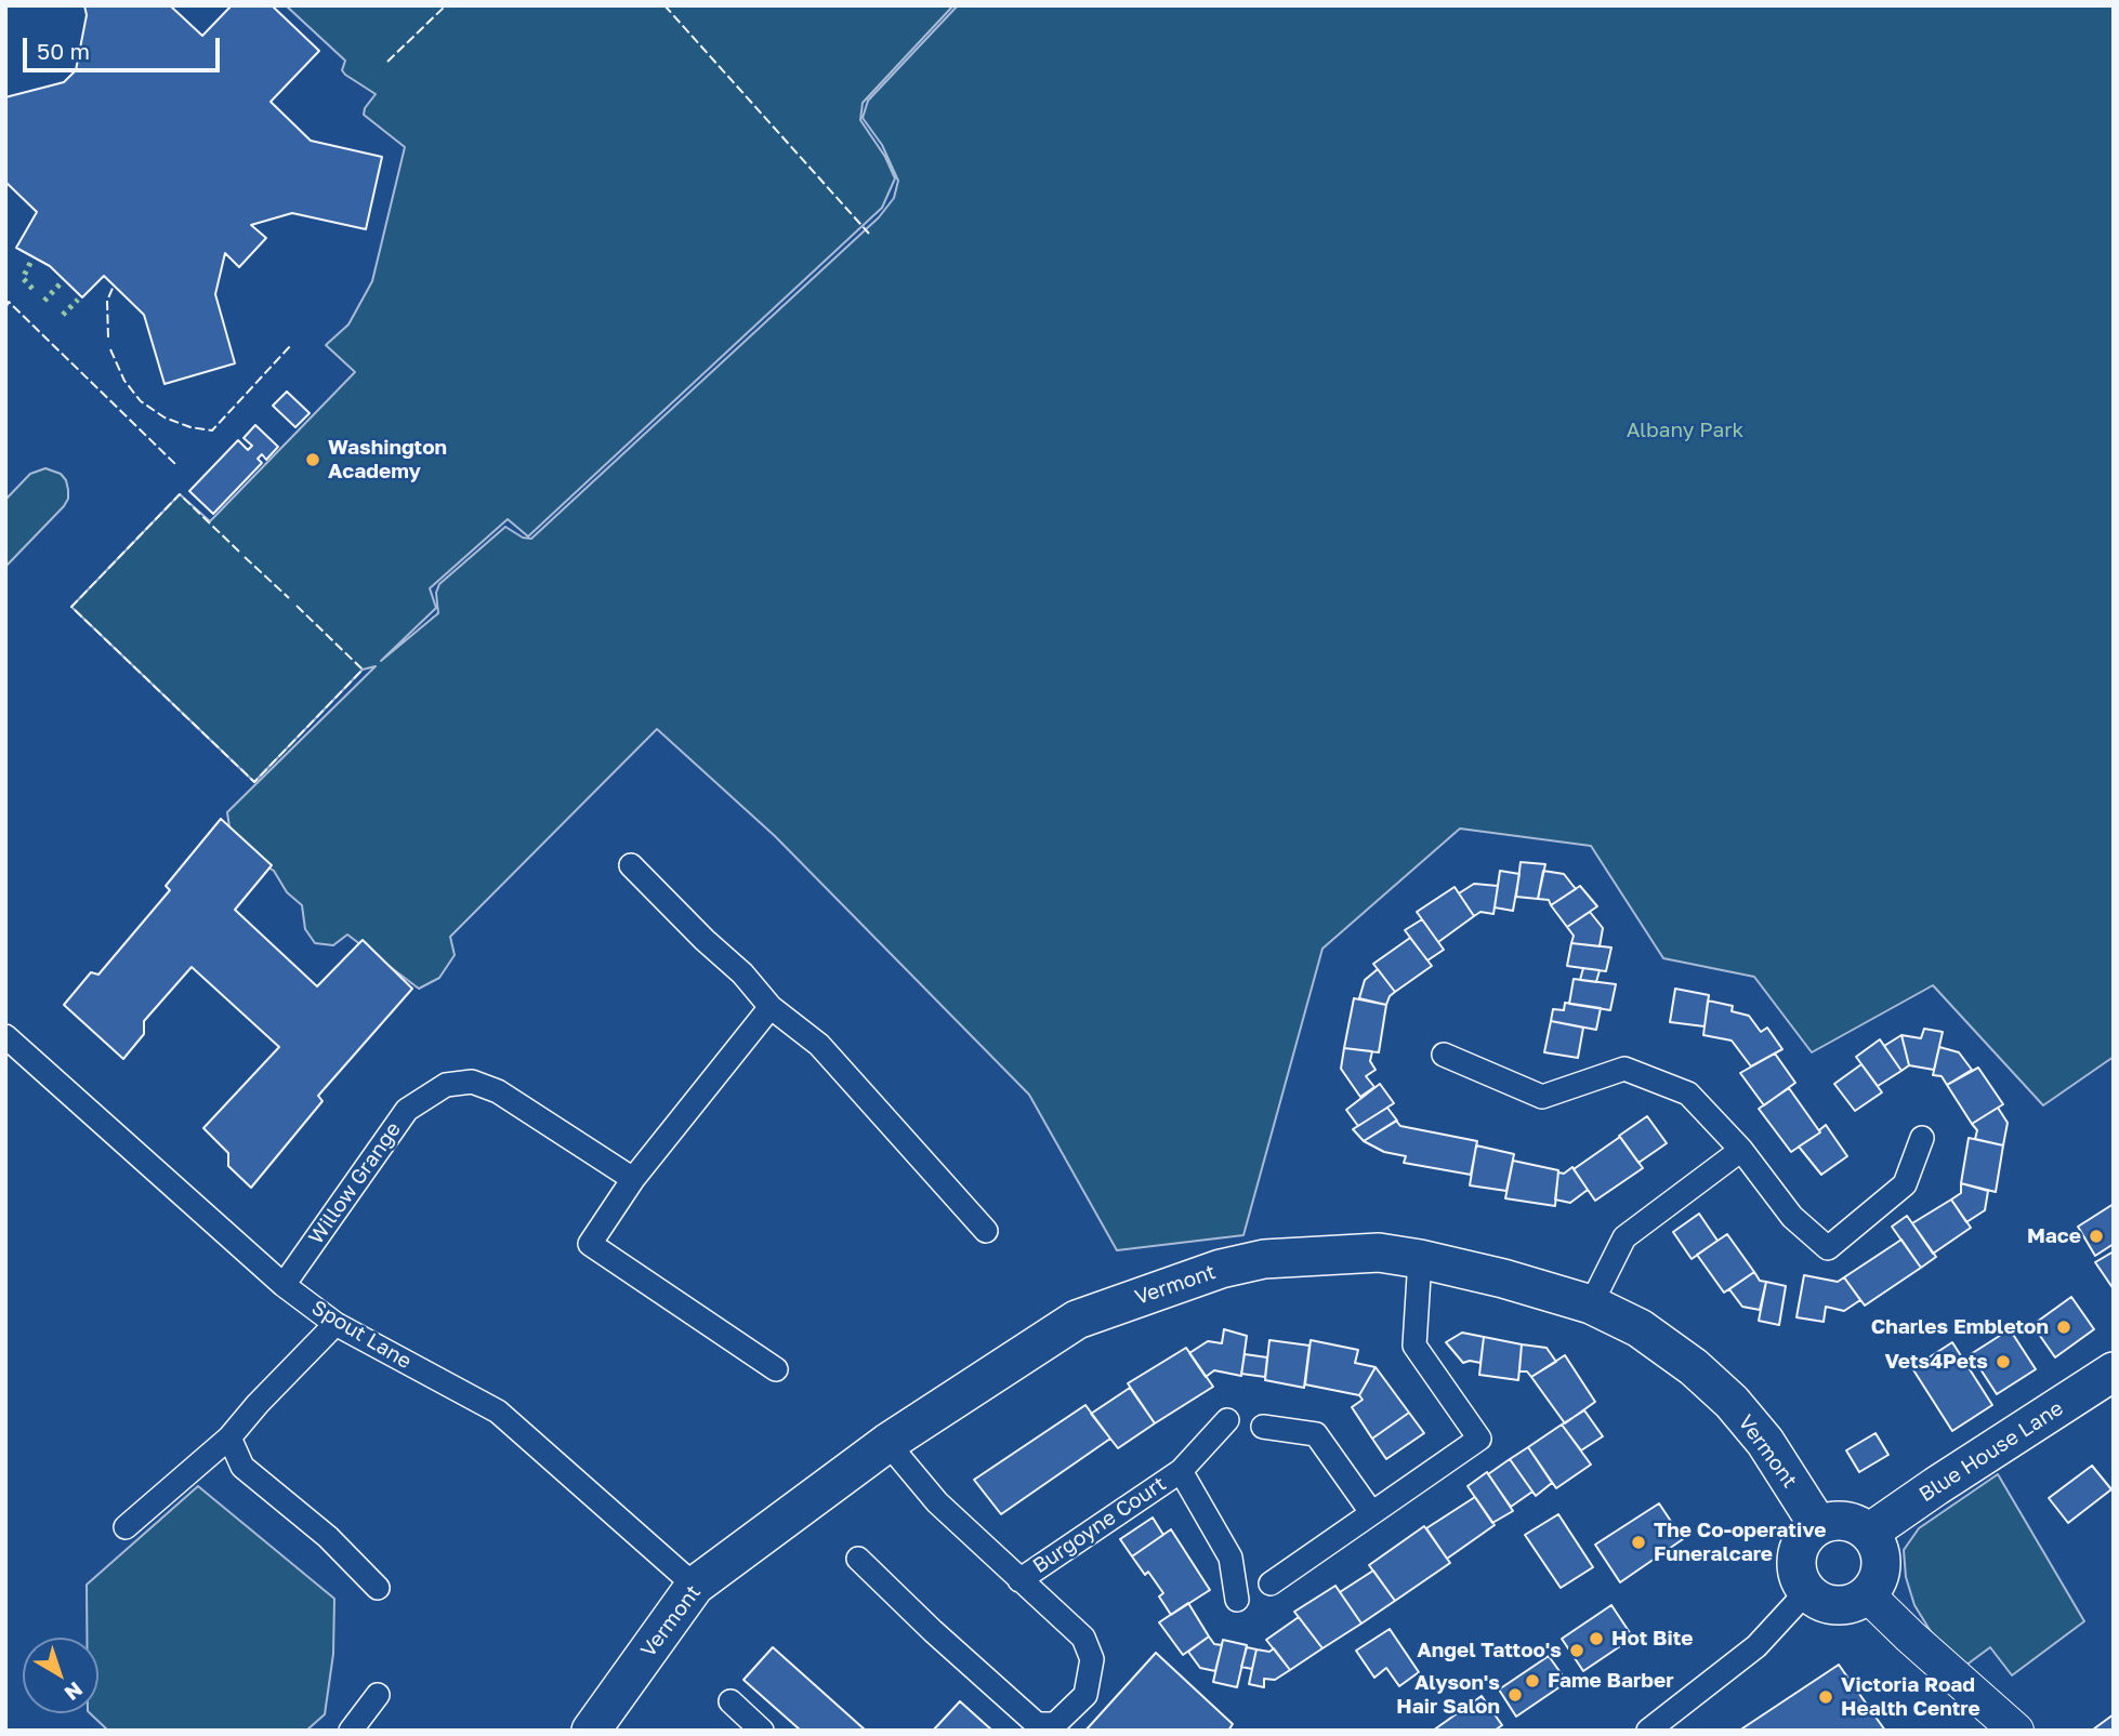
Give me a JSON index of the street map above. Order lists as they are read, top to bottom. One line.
{"streets":{"main road":["Vermont","Blue House Lane"],"street":["Willow Grange","Spout Lane","Burgoyne Court"]},"crossings":[["Willow Grange","Spout Lane"],["Vermont","Spout Lane"],["Vermont","Blue House Lane"]],"parks":["Albany Park"],"places":["Washington Academy","Mace","Charles Embleton","Vets4Pets","The Co-operative Funeralcare","Hot Bite","Angel Tattoo's","Fame Barber","Alyson's Hair Salon","Victoria Road Health Centre"],"scale_bar":"50 m","north":"bottom right"}
